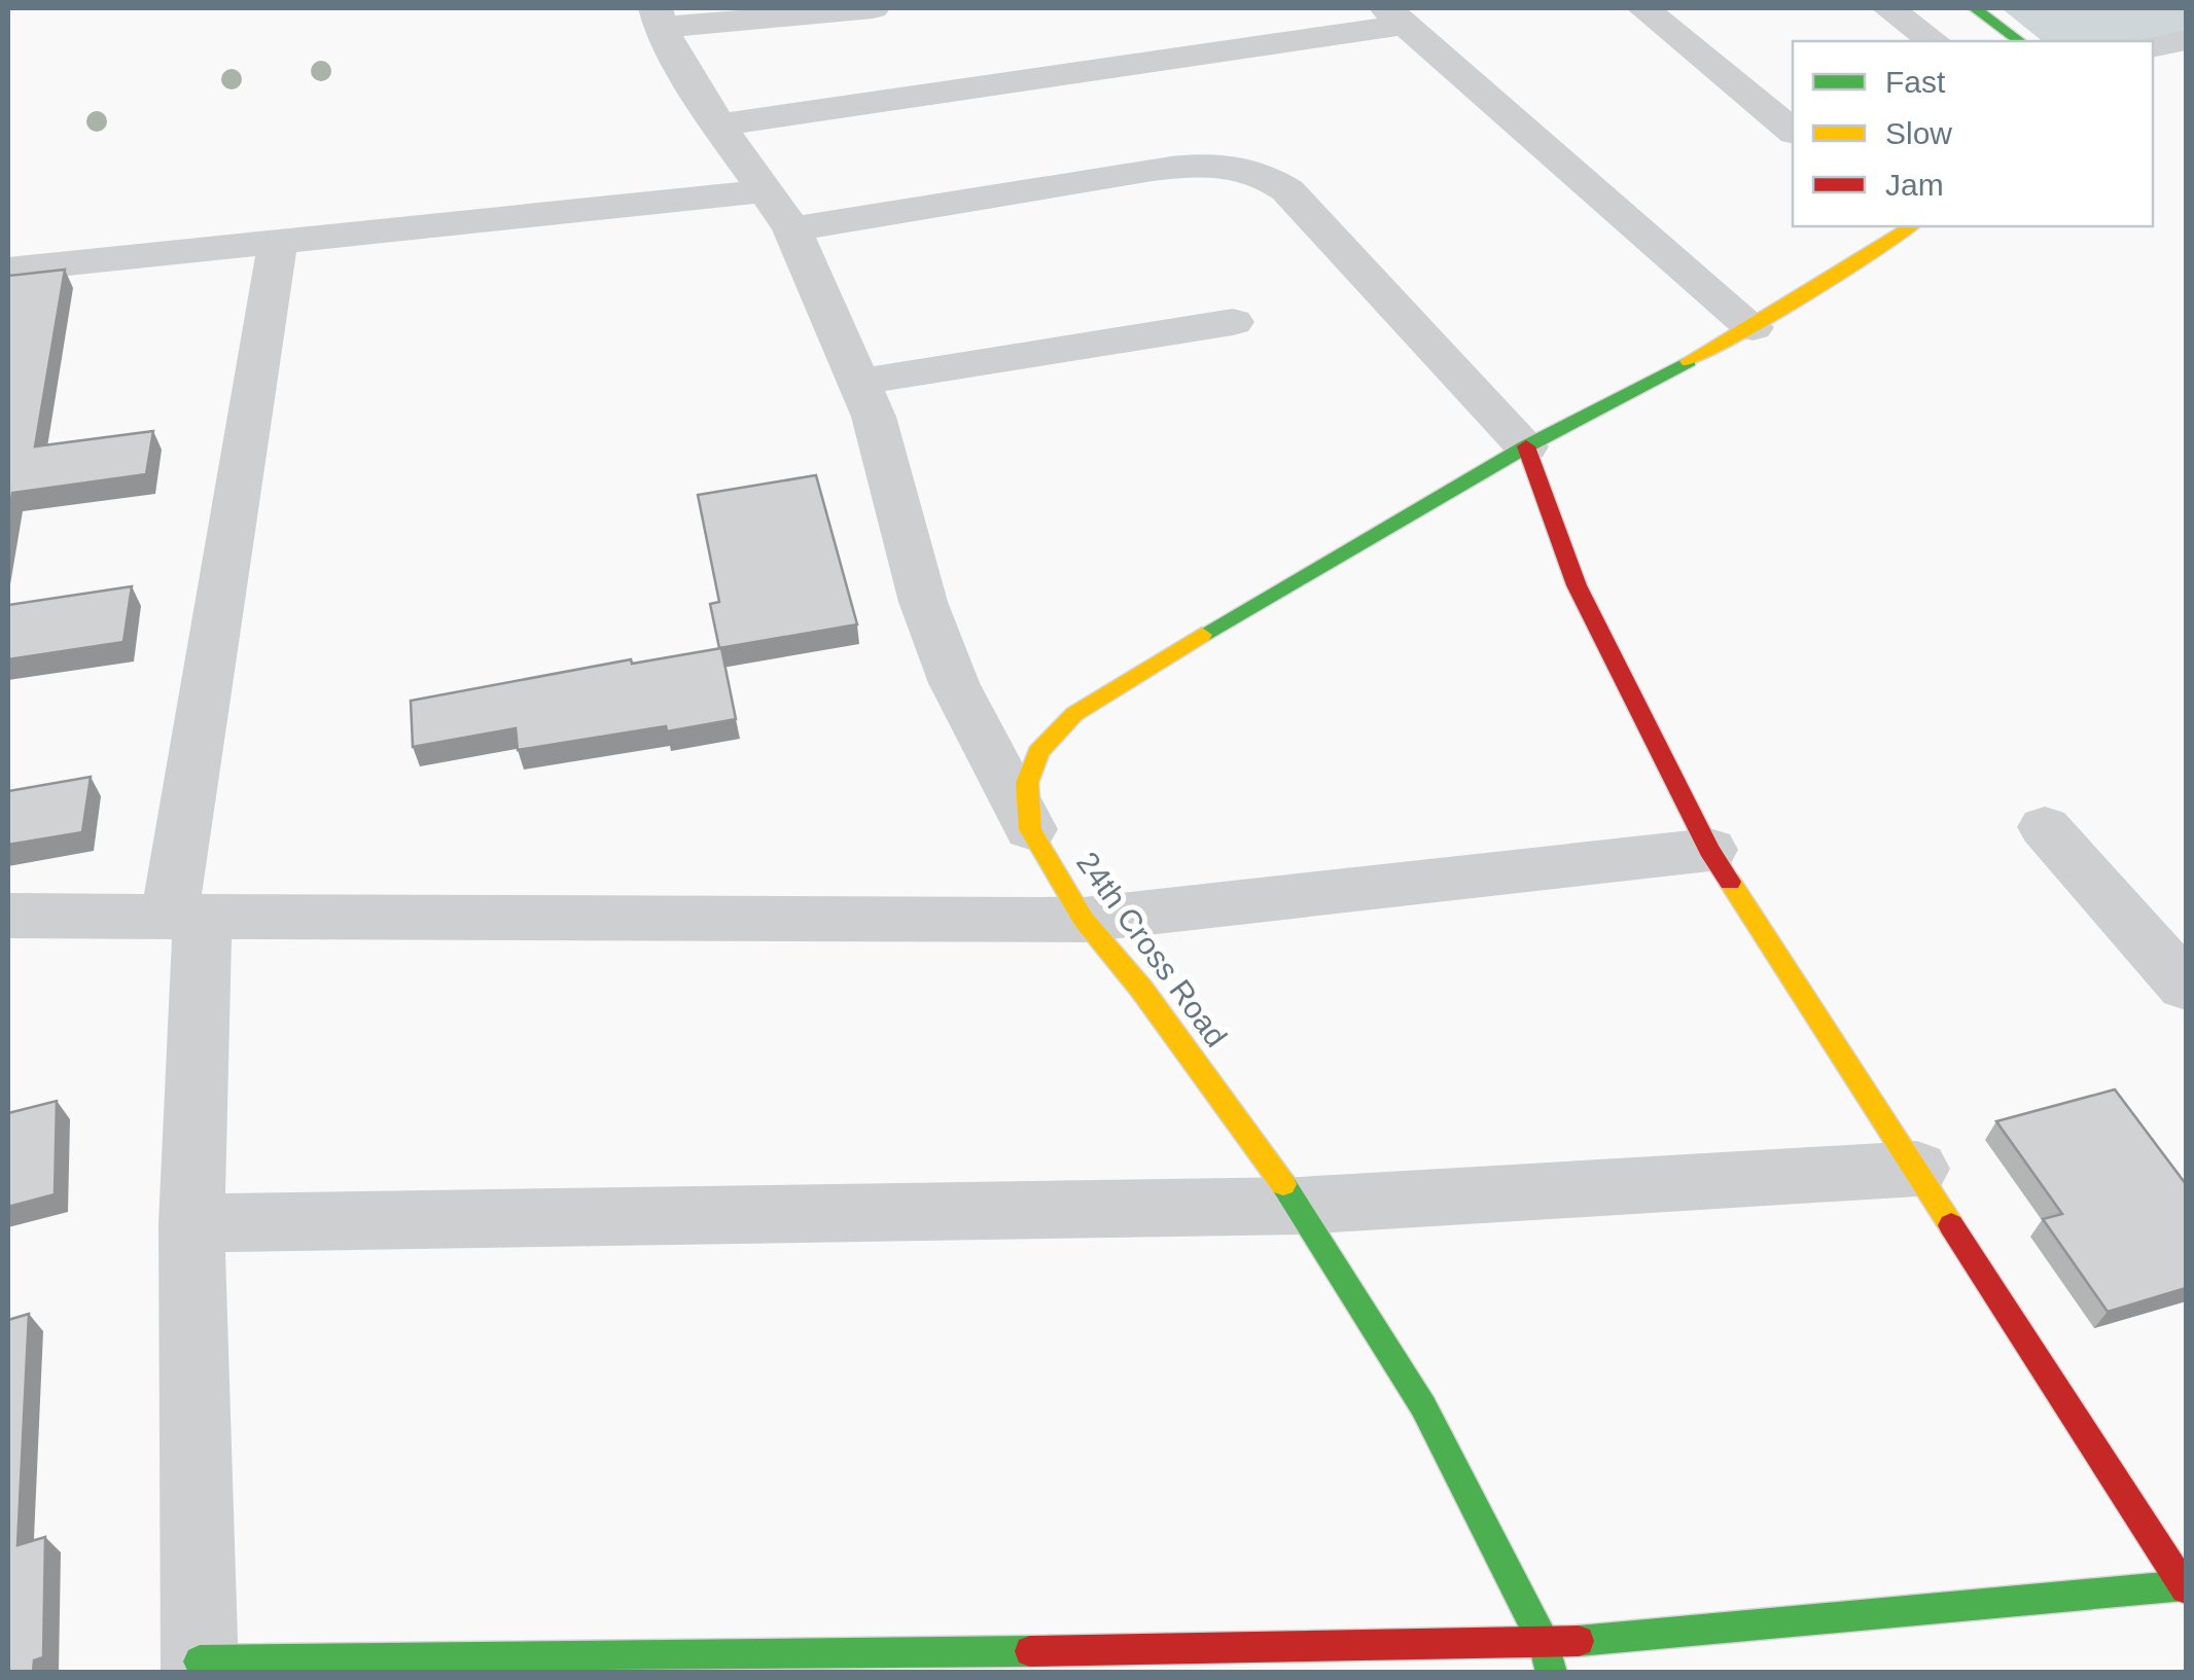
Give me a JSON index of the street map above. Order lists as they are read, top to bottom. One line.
{"streets":{"street":["24th Cross Road"]},"legend":["Fast","Slow","Jam"]}
